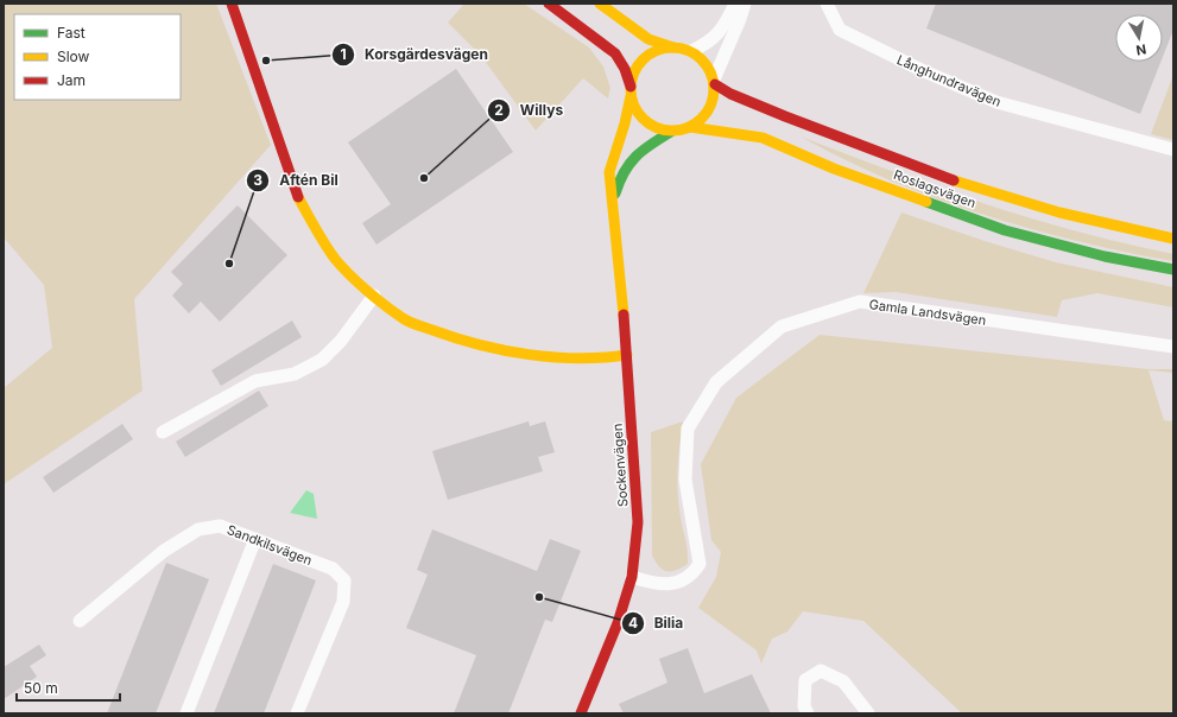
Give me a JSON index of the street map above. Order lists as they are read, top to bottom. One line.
{"streets":{"main road":["Roslagsvägen","Sockenvägen"],"street":["Långhundravägen","Gamla Landsvägen","Sandkilsvägen"]},"crossings":[["Roslagsvägen","Sockenvägen"],["Gamla Landsvägen","Sockenvägen"]],"places":["Korsgärdesvägen","Willys","Aftén Bil","Bilia"],"legend":["Fast","Slow","Jam"],"scale_bar":"50 m","north":"bottom"}
